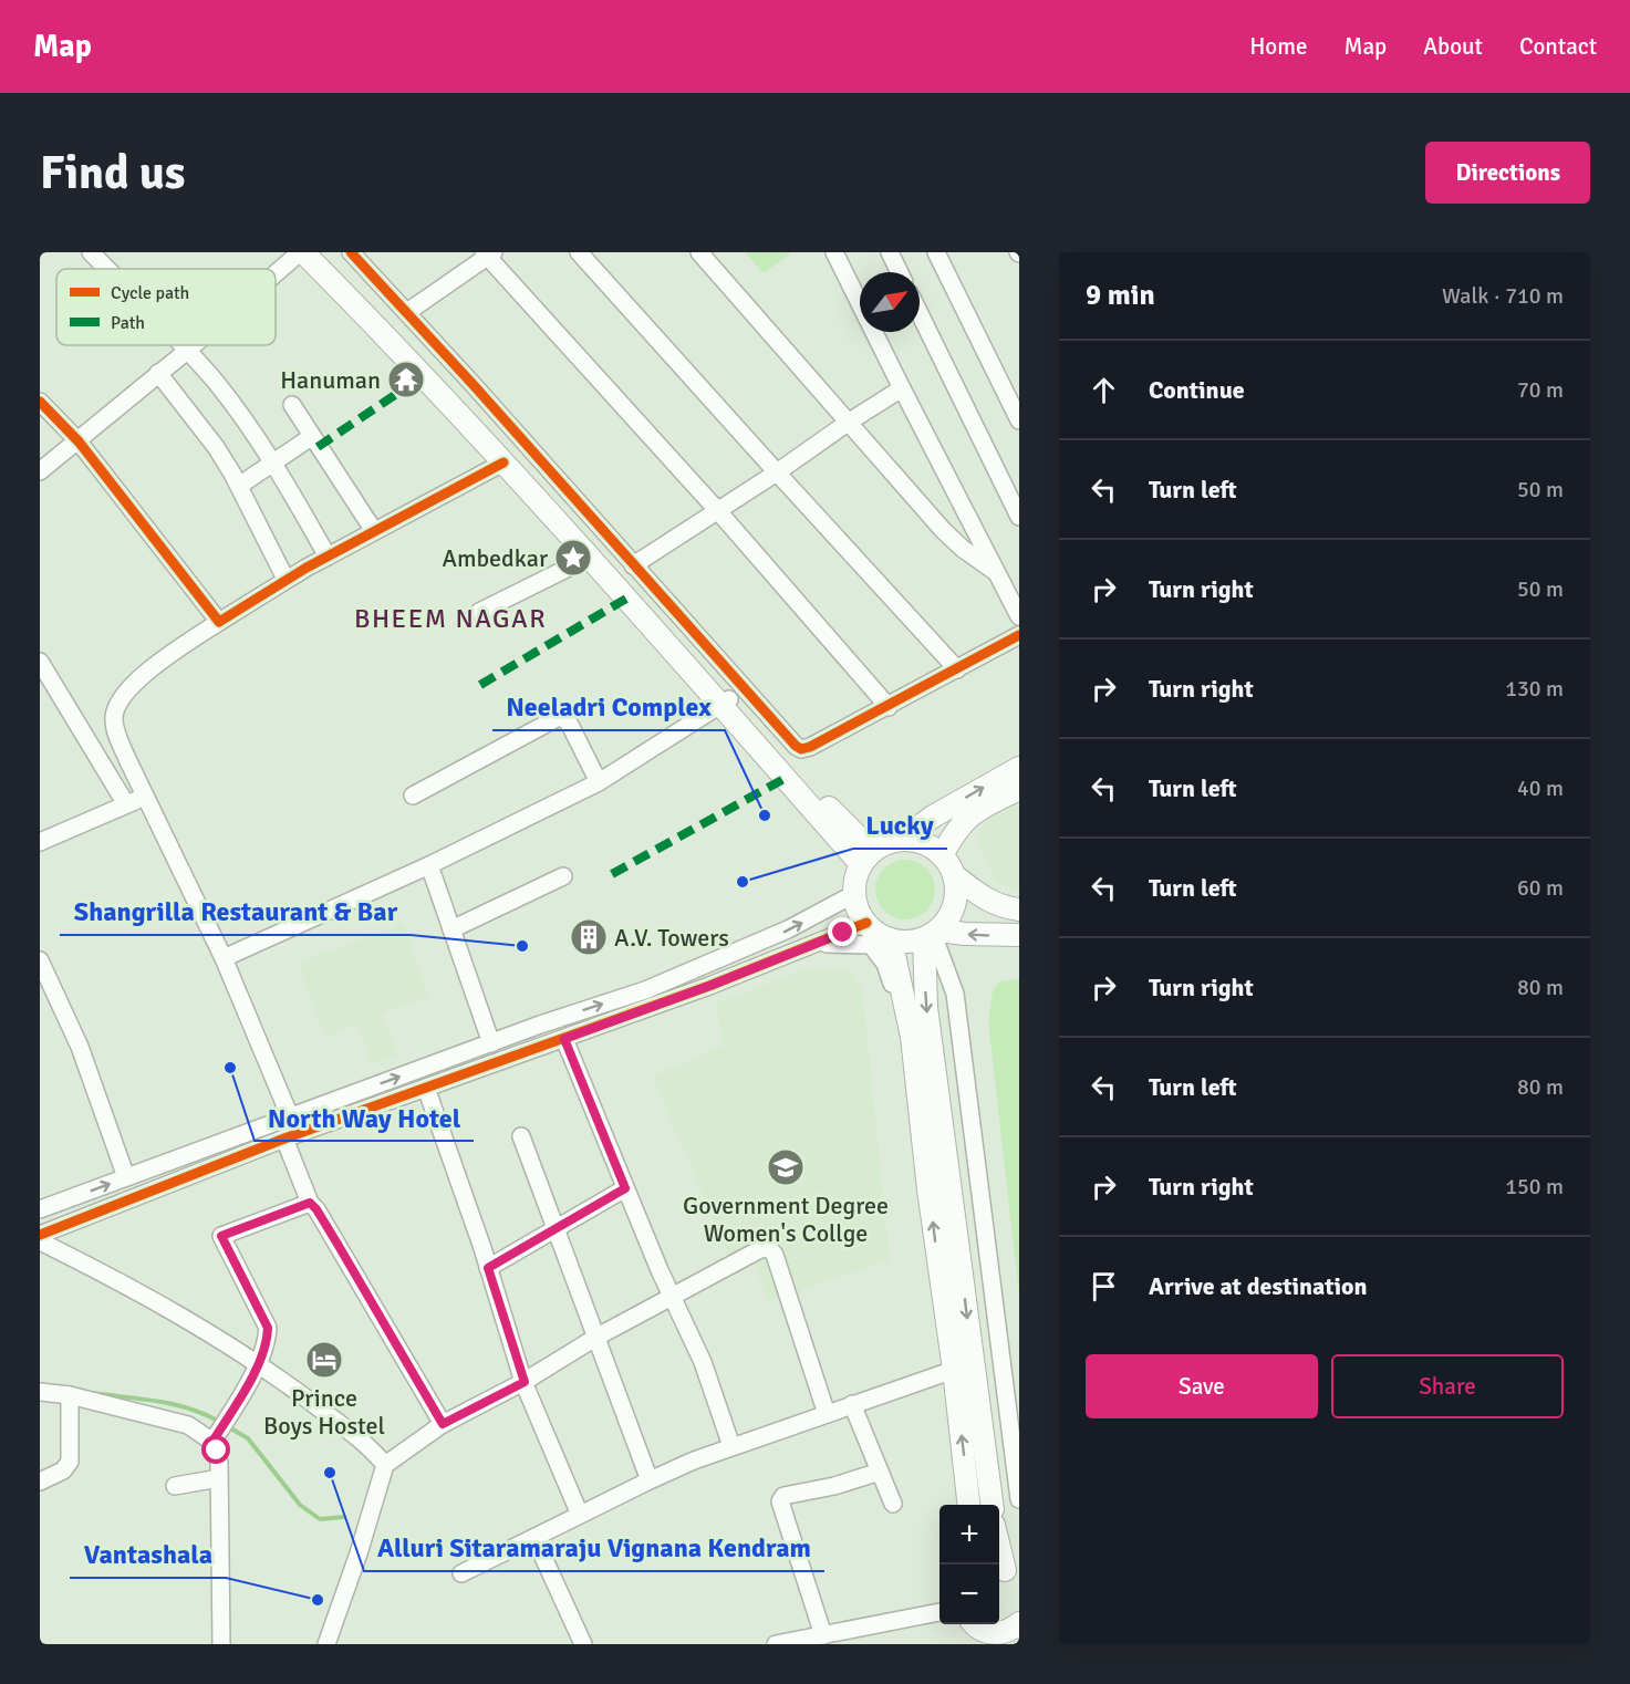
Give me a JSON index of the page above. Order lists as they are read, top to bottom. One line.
{"districts":["BHEEM NAGAR"],"places":{"temple":["Hanuman"],"place":["Ambedkar"],"other":["Neeladri Complex","Lucky","Shangrilla Restaurant & Bar","North Way Hotel","Alluri Sitaramaraju Vignana Kendram","Vantashala"],"building":["A.V. Towers"],"school or university":["Government Degree Women's Collge"],"hotel":["Prince Boys Hostel"]},"legend":["Cycle path","Path"],"north":"top right","page":{"header":"Map","nav":["Home","Map","About","Contact"],"buttons":["Directions",["Save","Share"]],"title":"Find us","heading":["9 min","Walk · 710 m"],"list":[["Continue","70 m"],["Turn left","50 m"],["Turn right","50 m"],["Turn right","130 m"],["Turn left","40 m"],["Turn left","60 m"],["Turn right","80 m"],["Turn left","80 m"],["Turn right","150 m"],"Arrive at destination"],"map_buttons":["+","−"]}}
